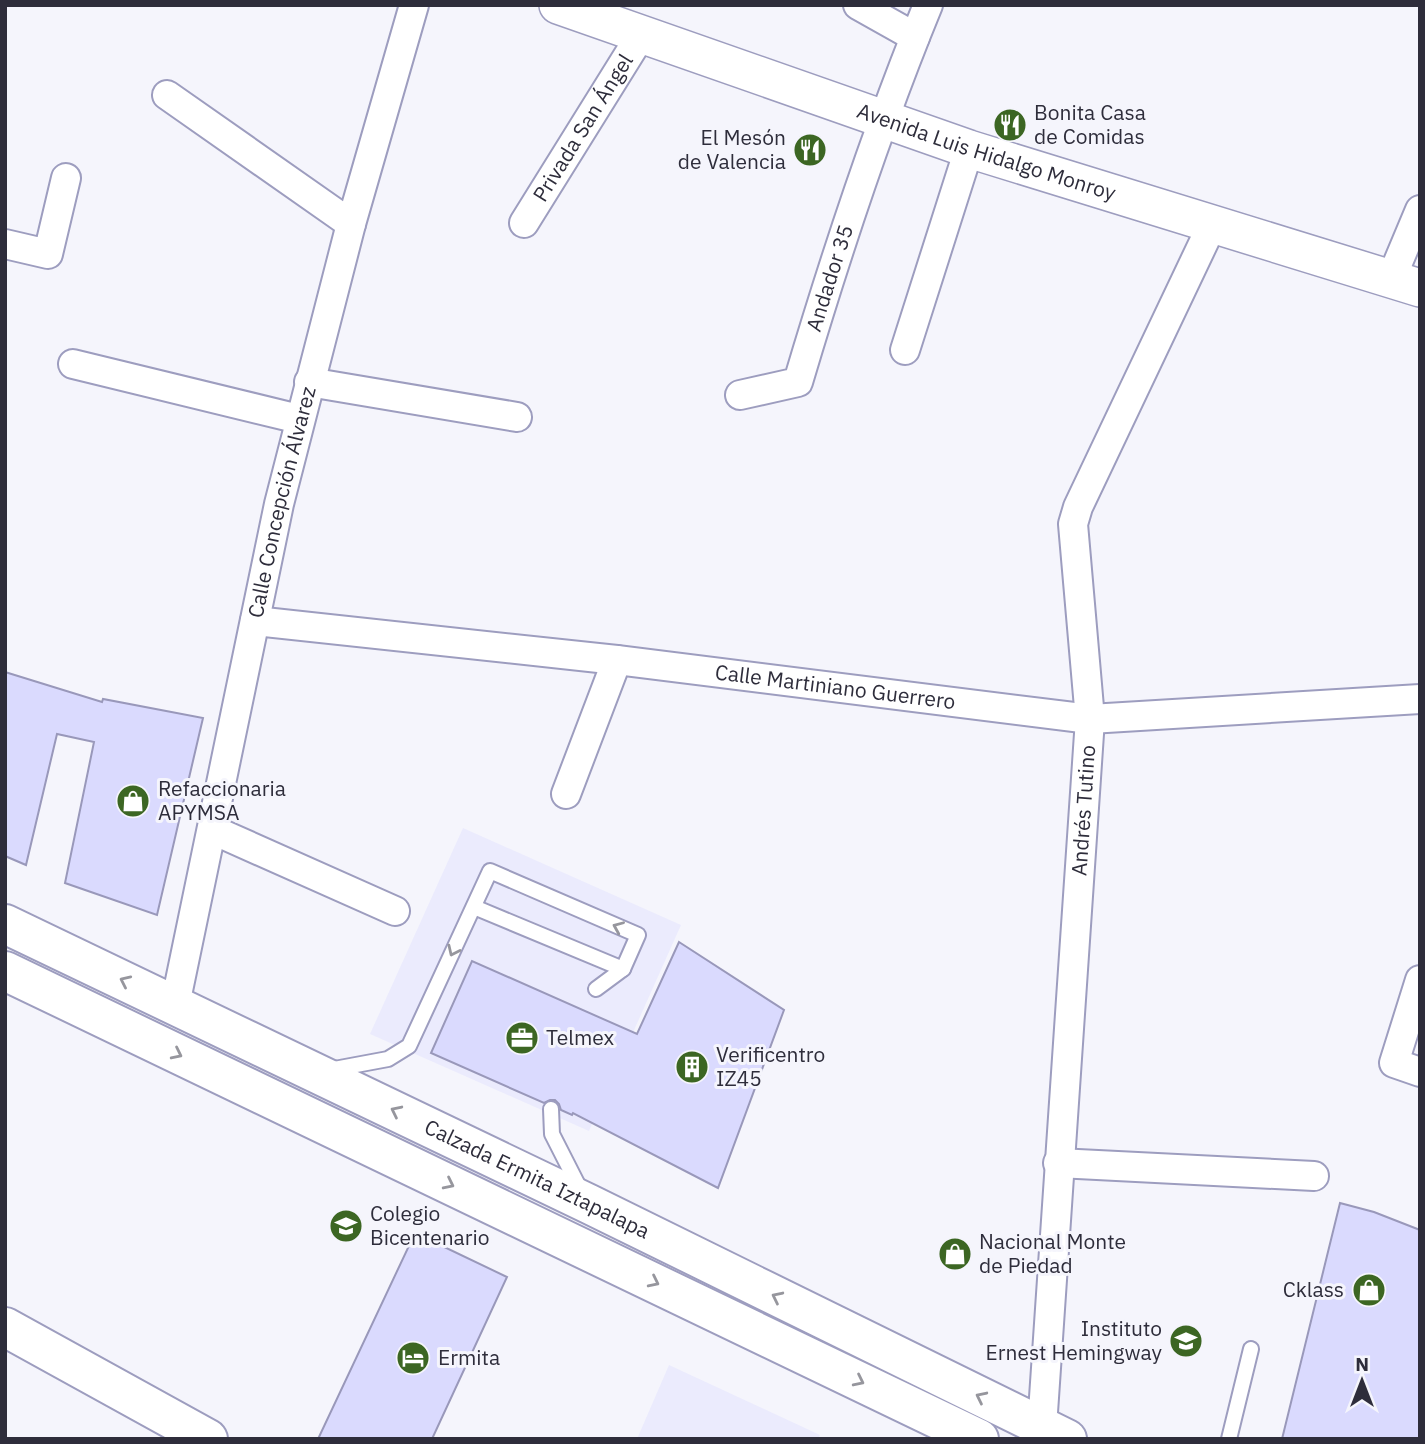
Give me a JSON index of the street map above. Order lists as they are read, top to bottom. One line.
{"streets":{"main road":["Calzada Ermita Iztapalapa"],"street":["Privada San Ángel","Avenida Luis Hidalgo Monroy","Andador 35","Calle Concepción Álvarez","Calle Martiniano Guerrero","Andrés Tutino"]},"crossings":[["Privada San Ángel","Avenida Luis Hidalgo Monroy"],["Avenida Luis Hidalgo Monroy","Andador 35"],["Avenida Luis Hidalgo Monroy","Andrés Tutino"],["Calle Concepción Álvarez","Calle Martiniano Guerrero"],["Calle Concepción Álvarez","Calzada Ermita Iztapalapa"],["Calle Martiniano Guerrero","Andrés Tutino"],["Andrés Tutino","Calzada Ermita Iztapalapa"]],"places":{"restaurant":["Bonita Casa de Comidas","El Mesón de Valencia"],"shop":["Refaccionaria APYMSA","Nacional Monte de Piedad","Cklass"],"office":["Telmex"],"building":["Verificentro IZ45"],"school or university":["Colegio Bicentenario","Instituto Ernest Hemingway"],"hotel":["Ermita"]},"north":"top"}
